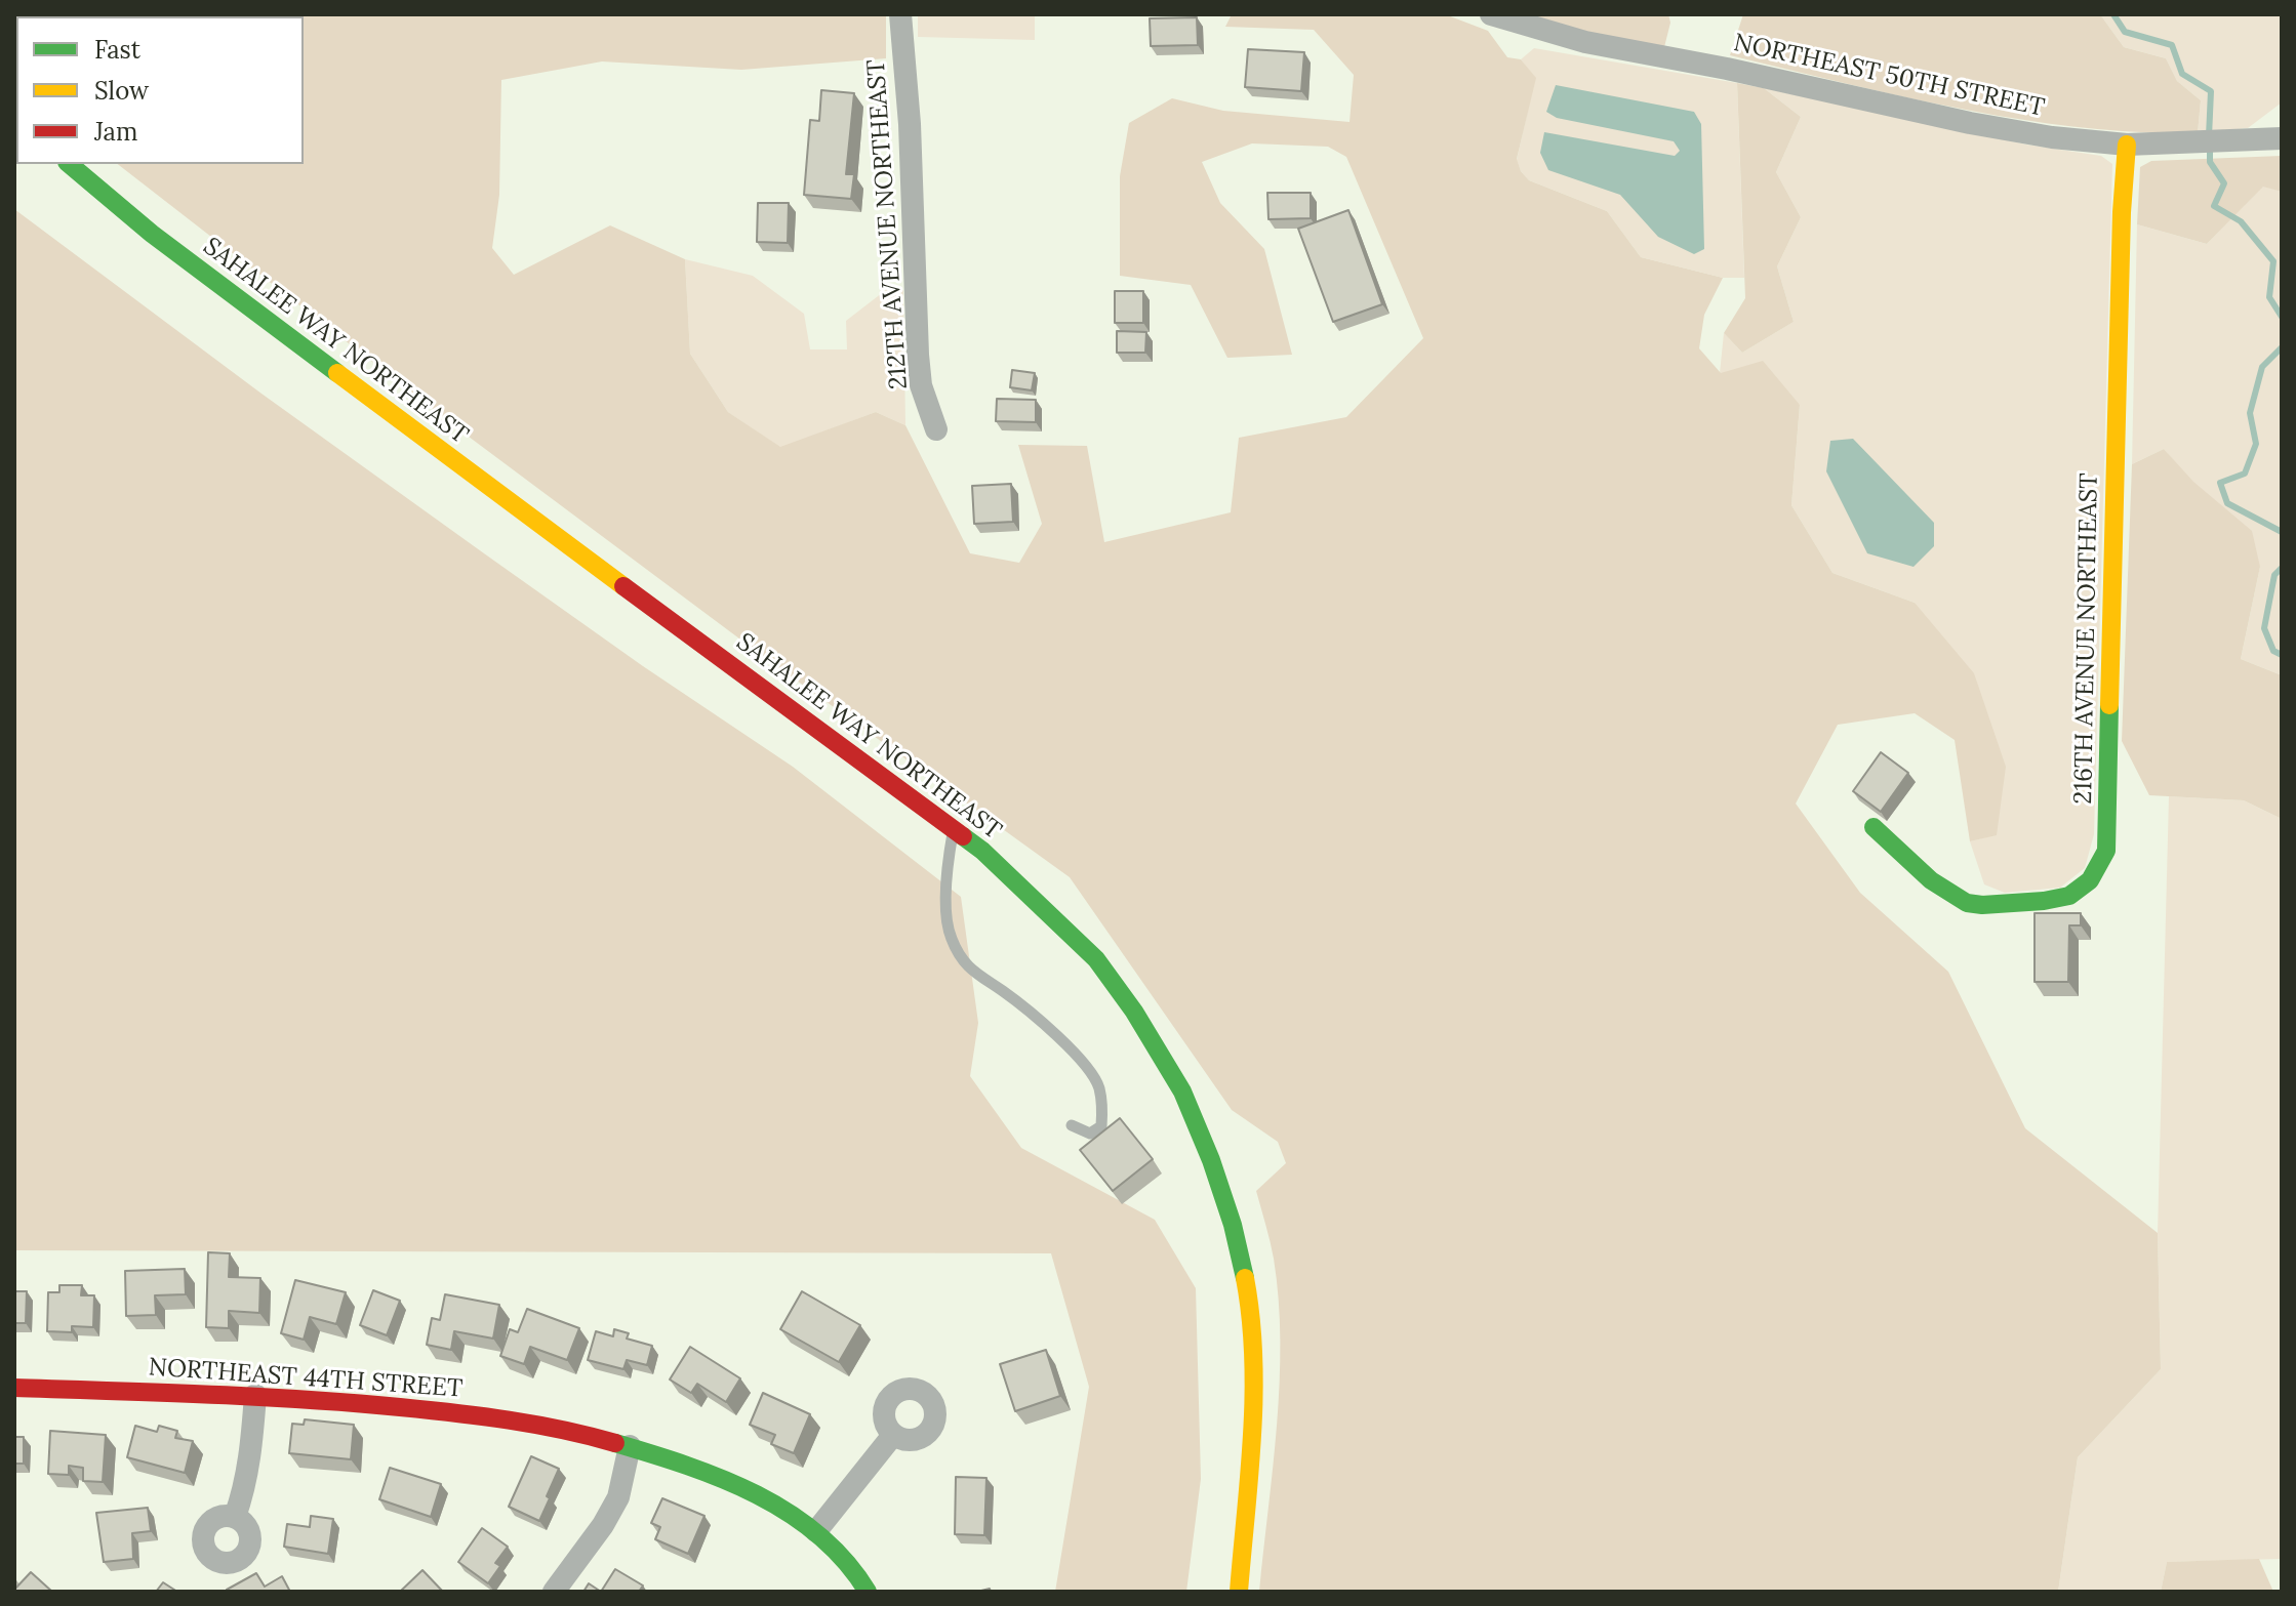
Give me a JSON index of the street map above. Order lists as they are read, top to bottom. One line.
{"streets":{"main road":["SAHALEE WAY NORTHEAST","216TH AVENUE NORTHEAST","NORTHEAST 44TH STREET"],"street":["NORTHEAST 50TH STREET","212TH AVENUE NORTHEAST"]},"crossings":[["NORTHEAST 50TH STREET","216TH AVENUE NORTHEAST"]],"legend":["Fast","Slow","Jam"]}
